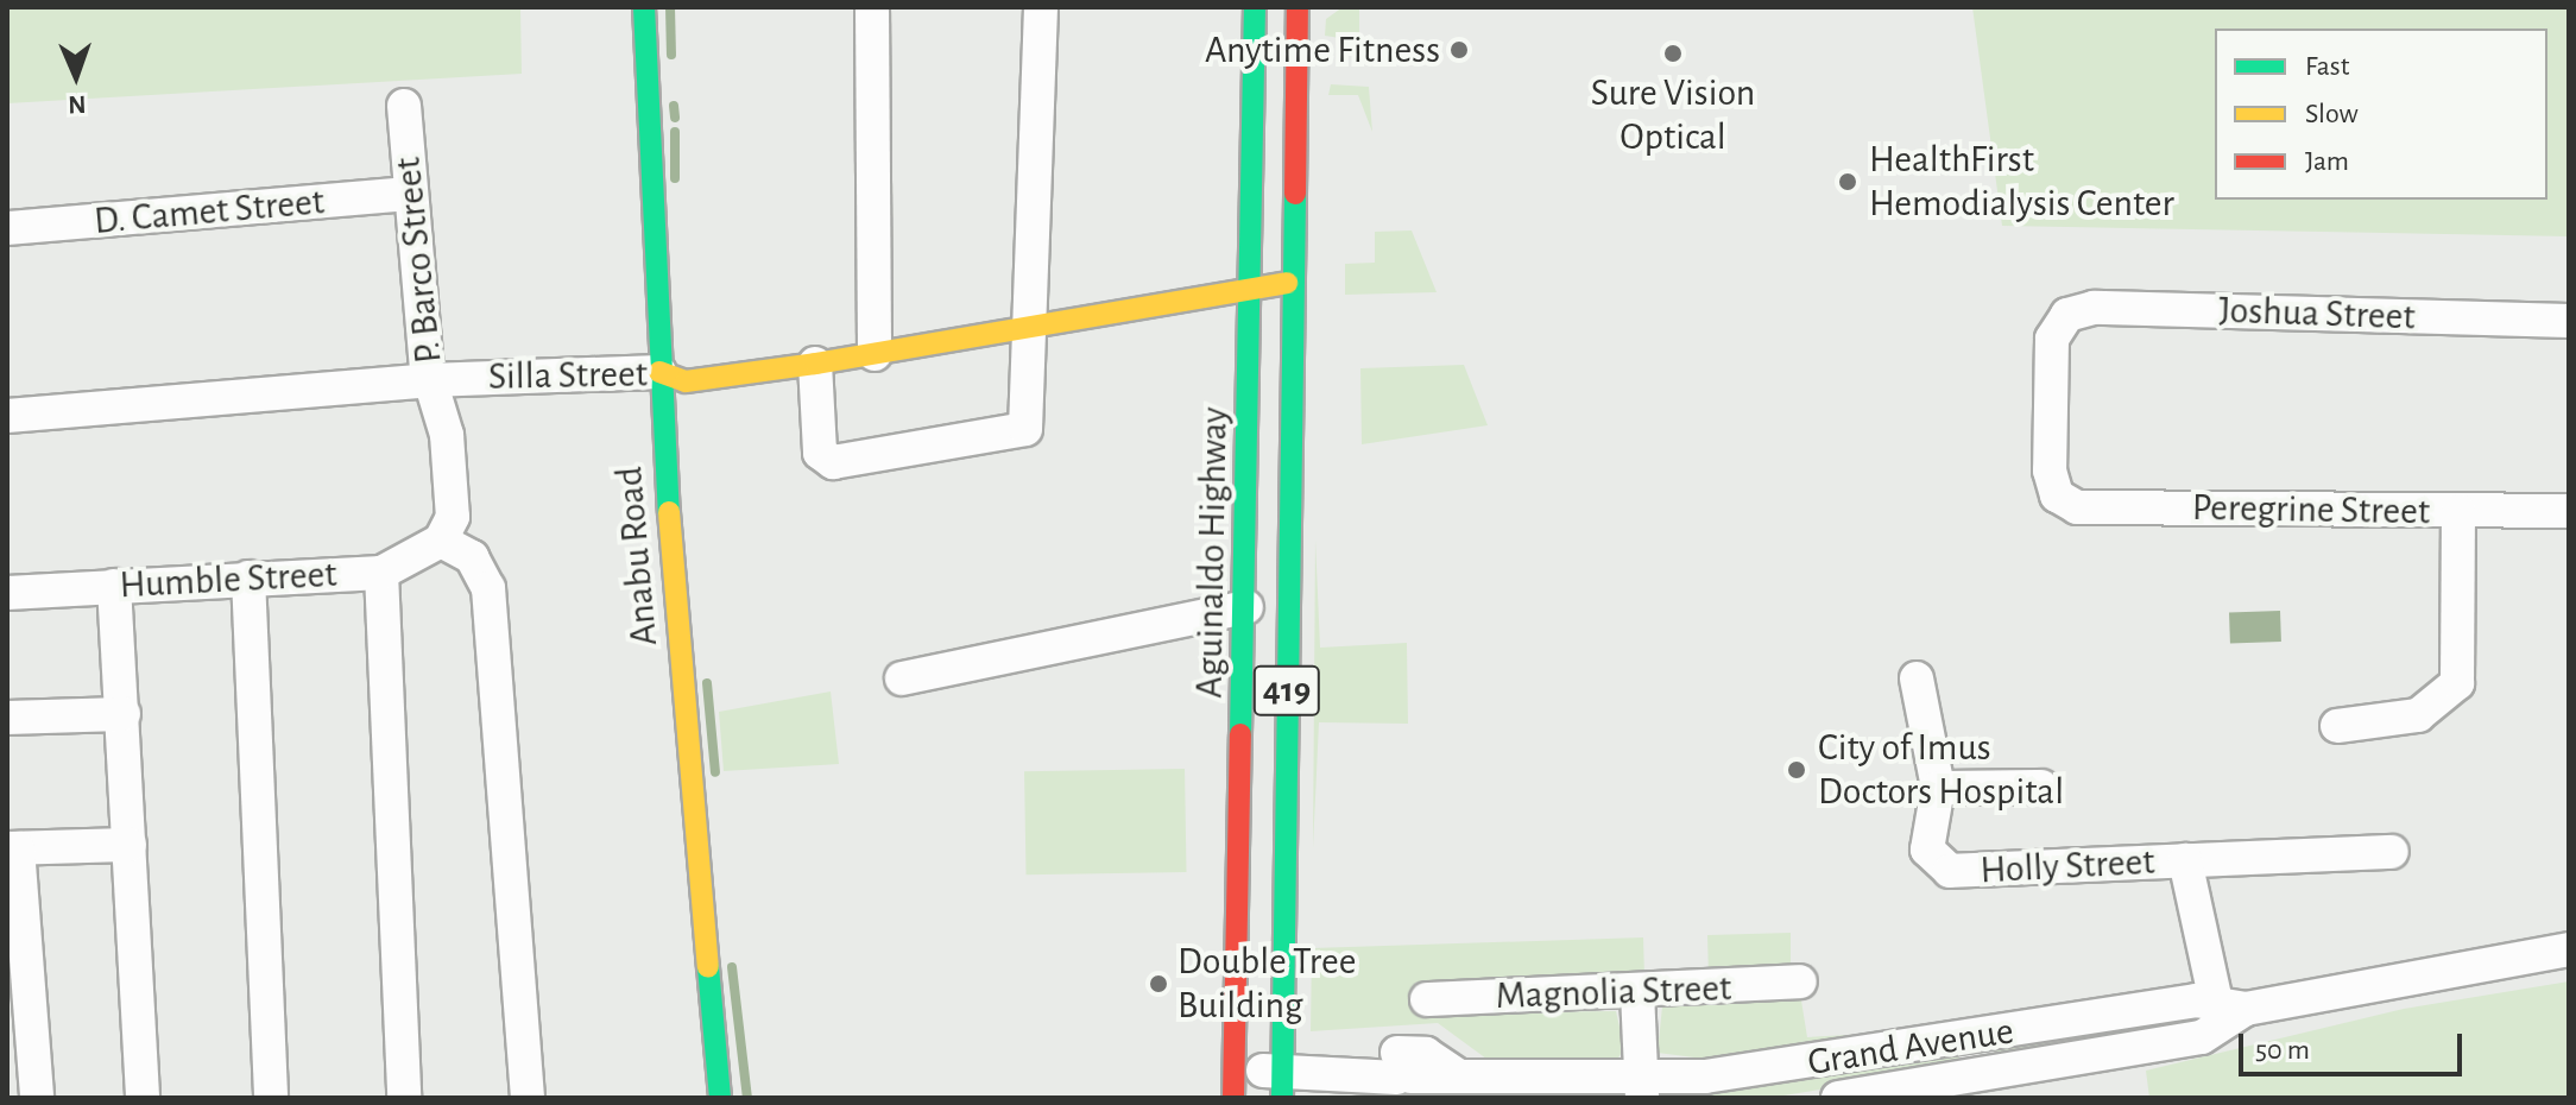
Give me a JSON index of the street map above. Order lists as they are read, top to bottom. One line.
{"streets":{"main road":["Silla Street","Aguinaldo Highway","Anabu Road","419"],"street":["D. Camet Street","P. Barco Street","Joshua Street","Peregrine Street","Humble Street","Holly Street","Magnolia Street","Grand Avenue"]},"crossings":[["D. Camet Street","P. Barco Street"],["P. Barco Street","Silla Street"],["P. Barco Street","Humble Street"],["Joshua Street","Peregrine Street"],["Silla Street","Aguinaldo Highway"],["Silla Street","Anabu Road"],["Aguinaldo Highway","Grand Avenue"]],"places":["Anytime Fitness","Sure Vision Optical","HealthFirst Hemodialysis Center","City of Imus Doctors Hospital","Double Tree Building"],"legend":["Fast","Slow","Jam"],"scale_bar":"50 m","north":"bottom"}
